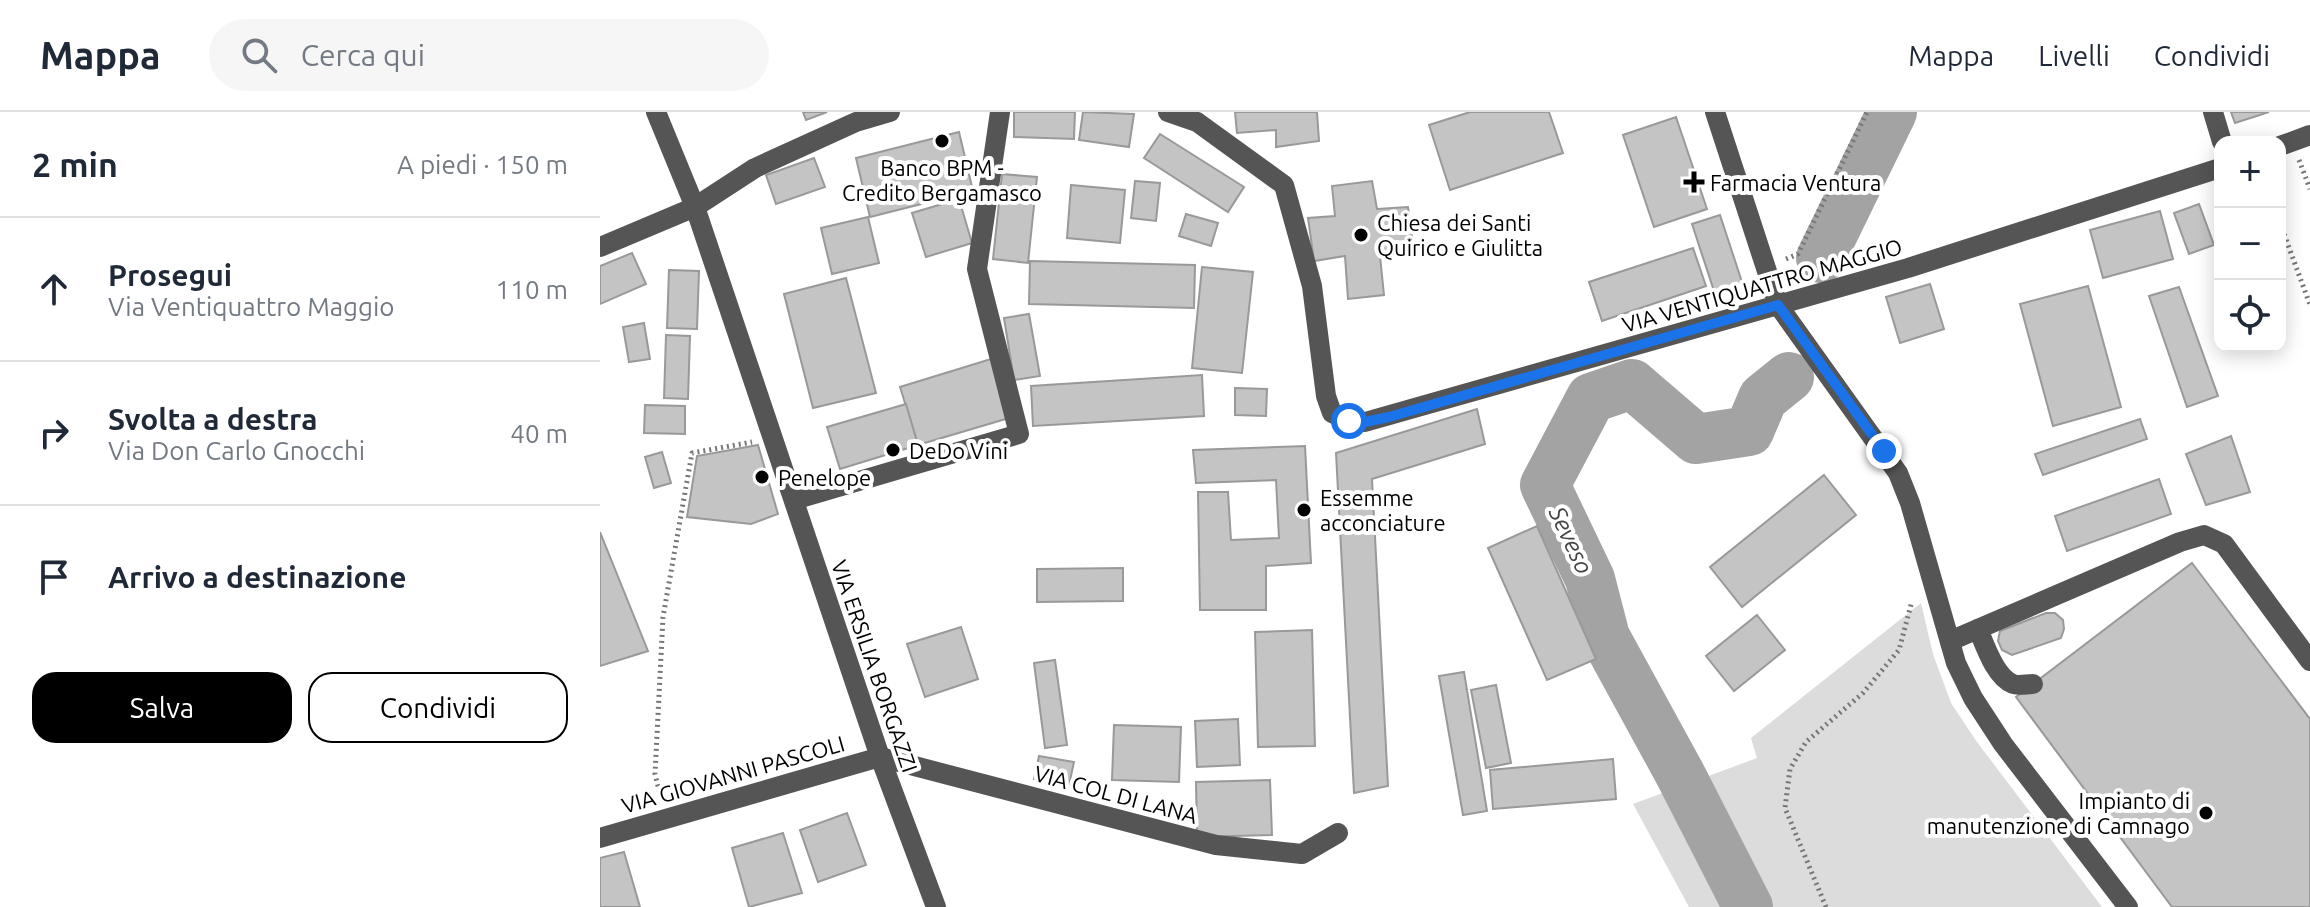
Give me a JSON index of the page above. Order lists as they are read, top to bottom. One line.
{"streets":{"street":["VIA VENTIQUATTRO MAGGIO","VIA ERSILIA BORGAZZI","VIA GIOVANNI PASCOLI","VIA COL DI LANA"]},"crossings":[["VIA ERSILIA BORGAZZI","VIA GIOVANNI PASCOLI"],["VIA ERSILIA BORGAZZI","VIA COL DI LANA"],["VIA GIOVANNI PASCOLI","VIA COL DI LANA"]],"water":["Seveso"],"places":{"other":["Banco BPM - Credito Bergamasco","Chiesa dei Santi Quirico e Giulitta","DeDo Vini","Penelope","Essemme acconciature","Impianto di manutenzione di Camnago"],"health":["Farmacia Ventura"]},"page":{"header":"Mappa","search":"Cerca qui","nav":["Mappa","Livelli","Condividi"],"heading":["2 min","A piedi · 150 m"],"map_buttons":["+","−"],"list":[["Prosegui","Via Ventiquattro Maggio","110 m"],["Svolta a destra","Via Don Carlo Gnocchi","40 m"],"Arrivo a destinazione"],"buttons":["Salva","Condividi"]}}
